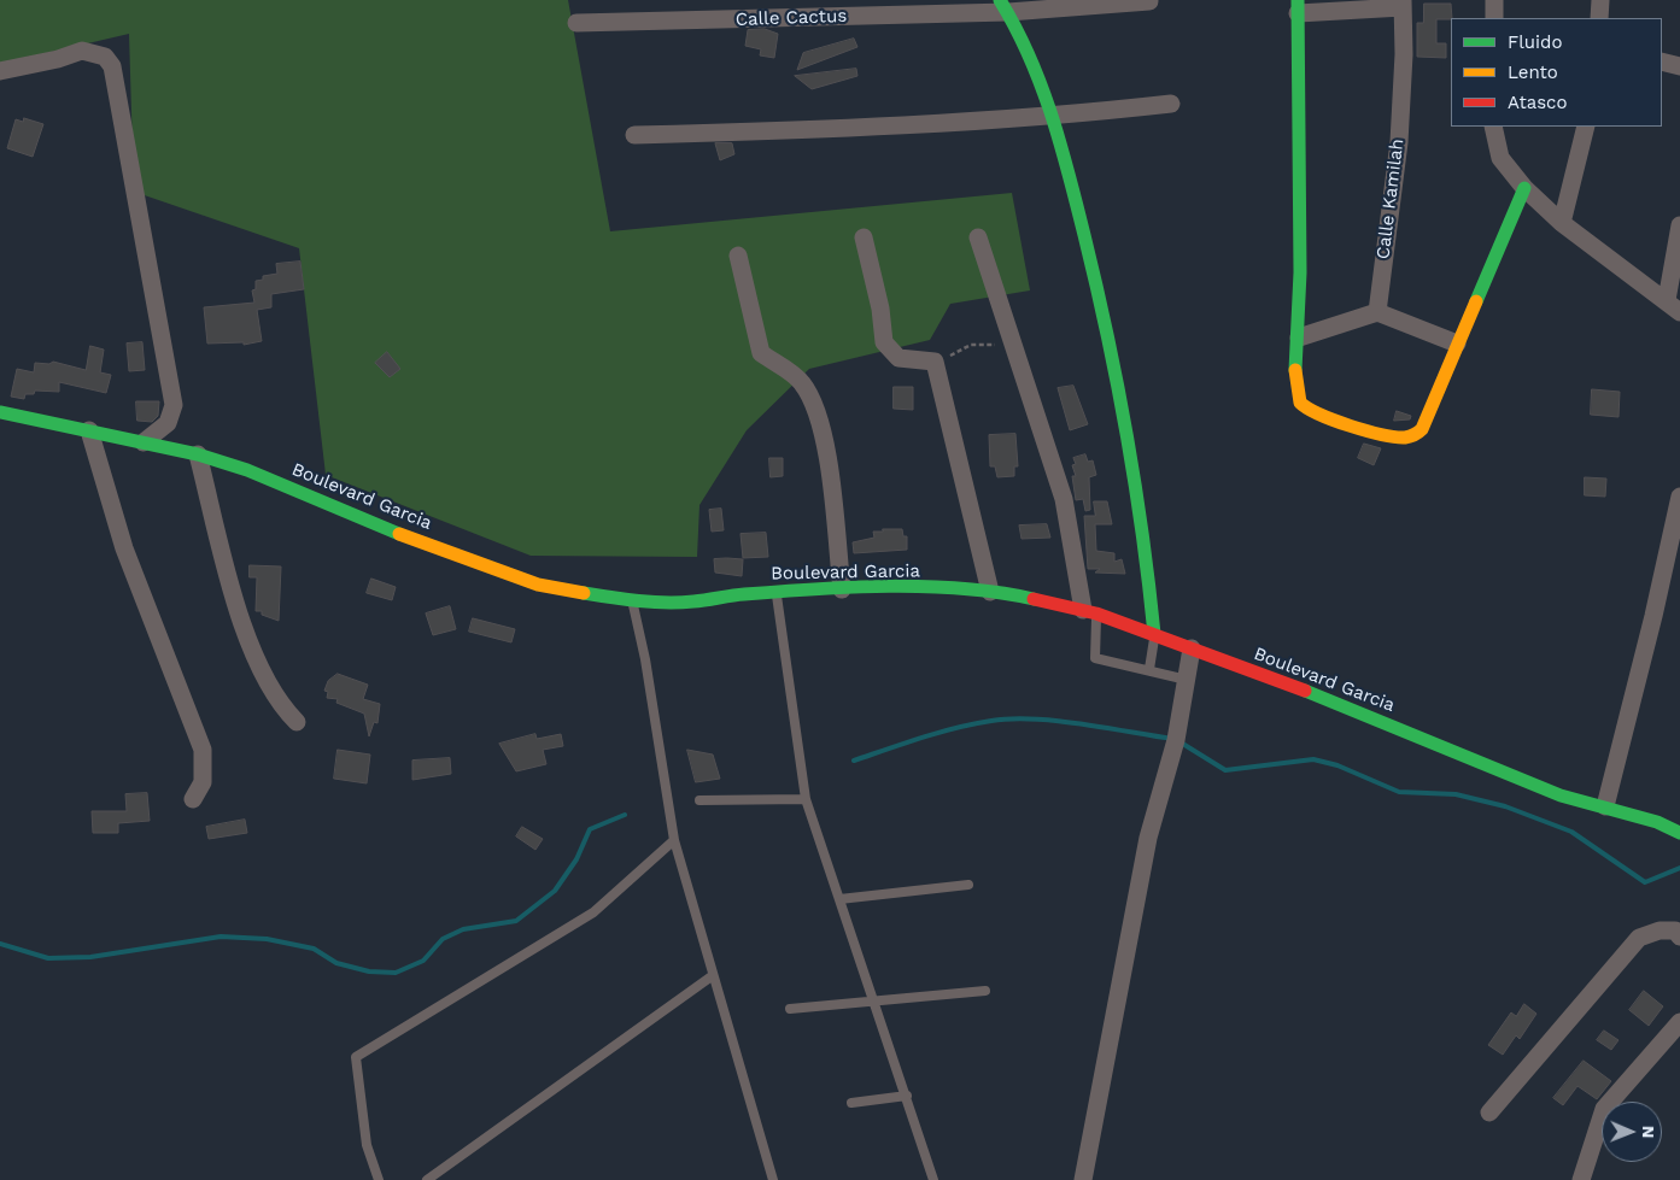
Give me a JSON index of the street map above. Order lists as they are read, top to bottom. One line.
{"streets":{"main road":["Boulevard Garcia"],"street":["Calle Cactus","Calle Kamilah"]},"legend":["Fluido","Lento","Atasco"],"north":"right"}
